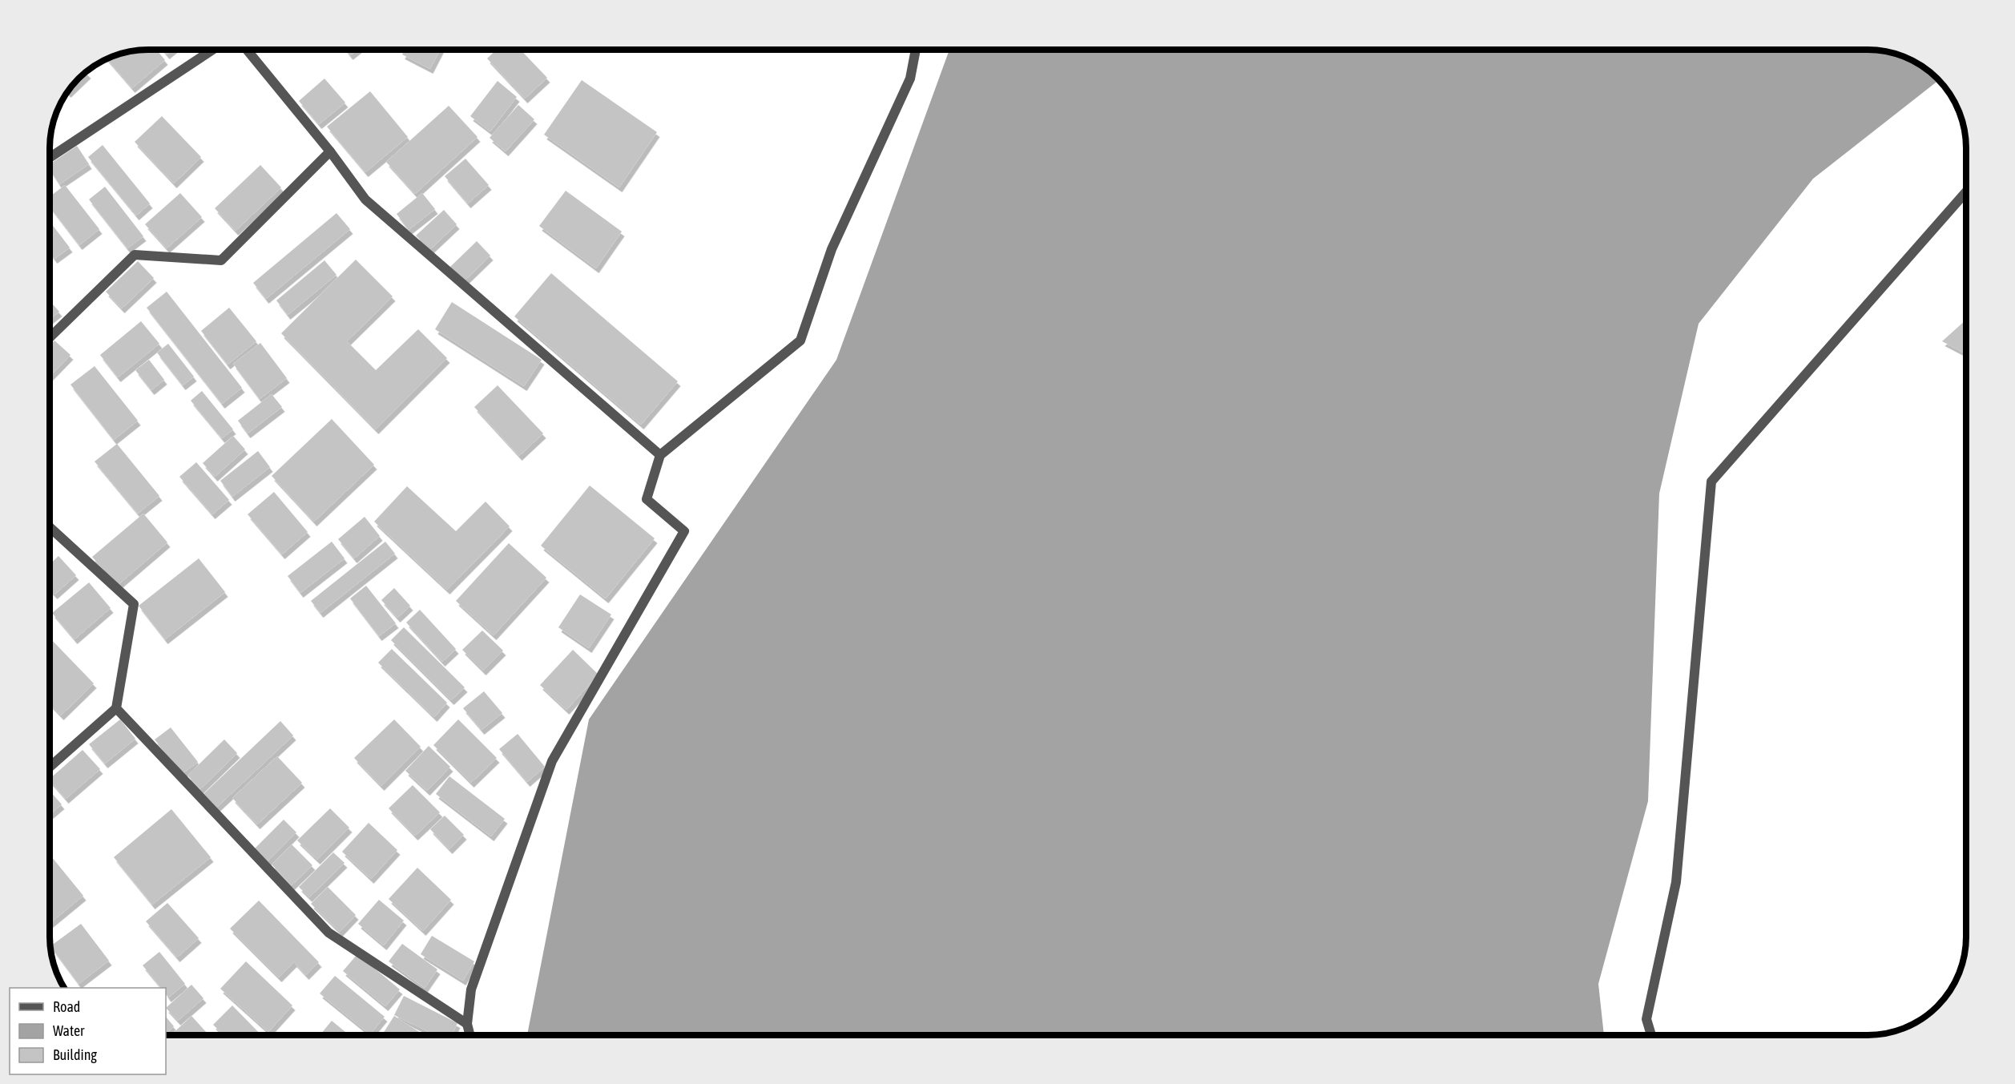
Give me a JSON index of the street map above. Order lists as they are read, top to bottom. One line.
{"legend":["Road","Water","Building"]}
